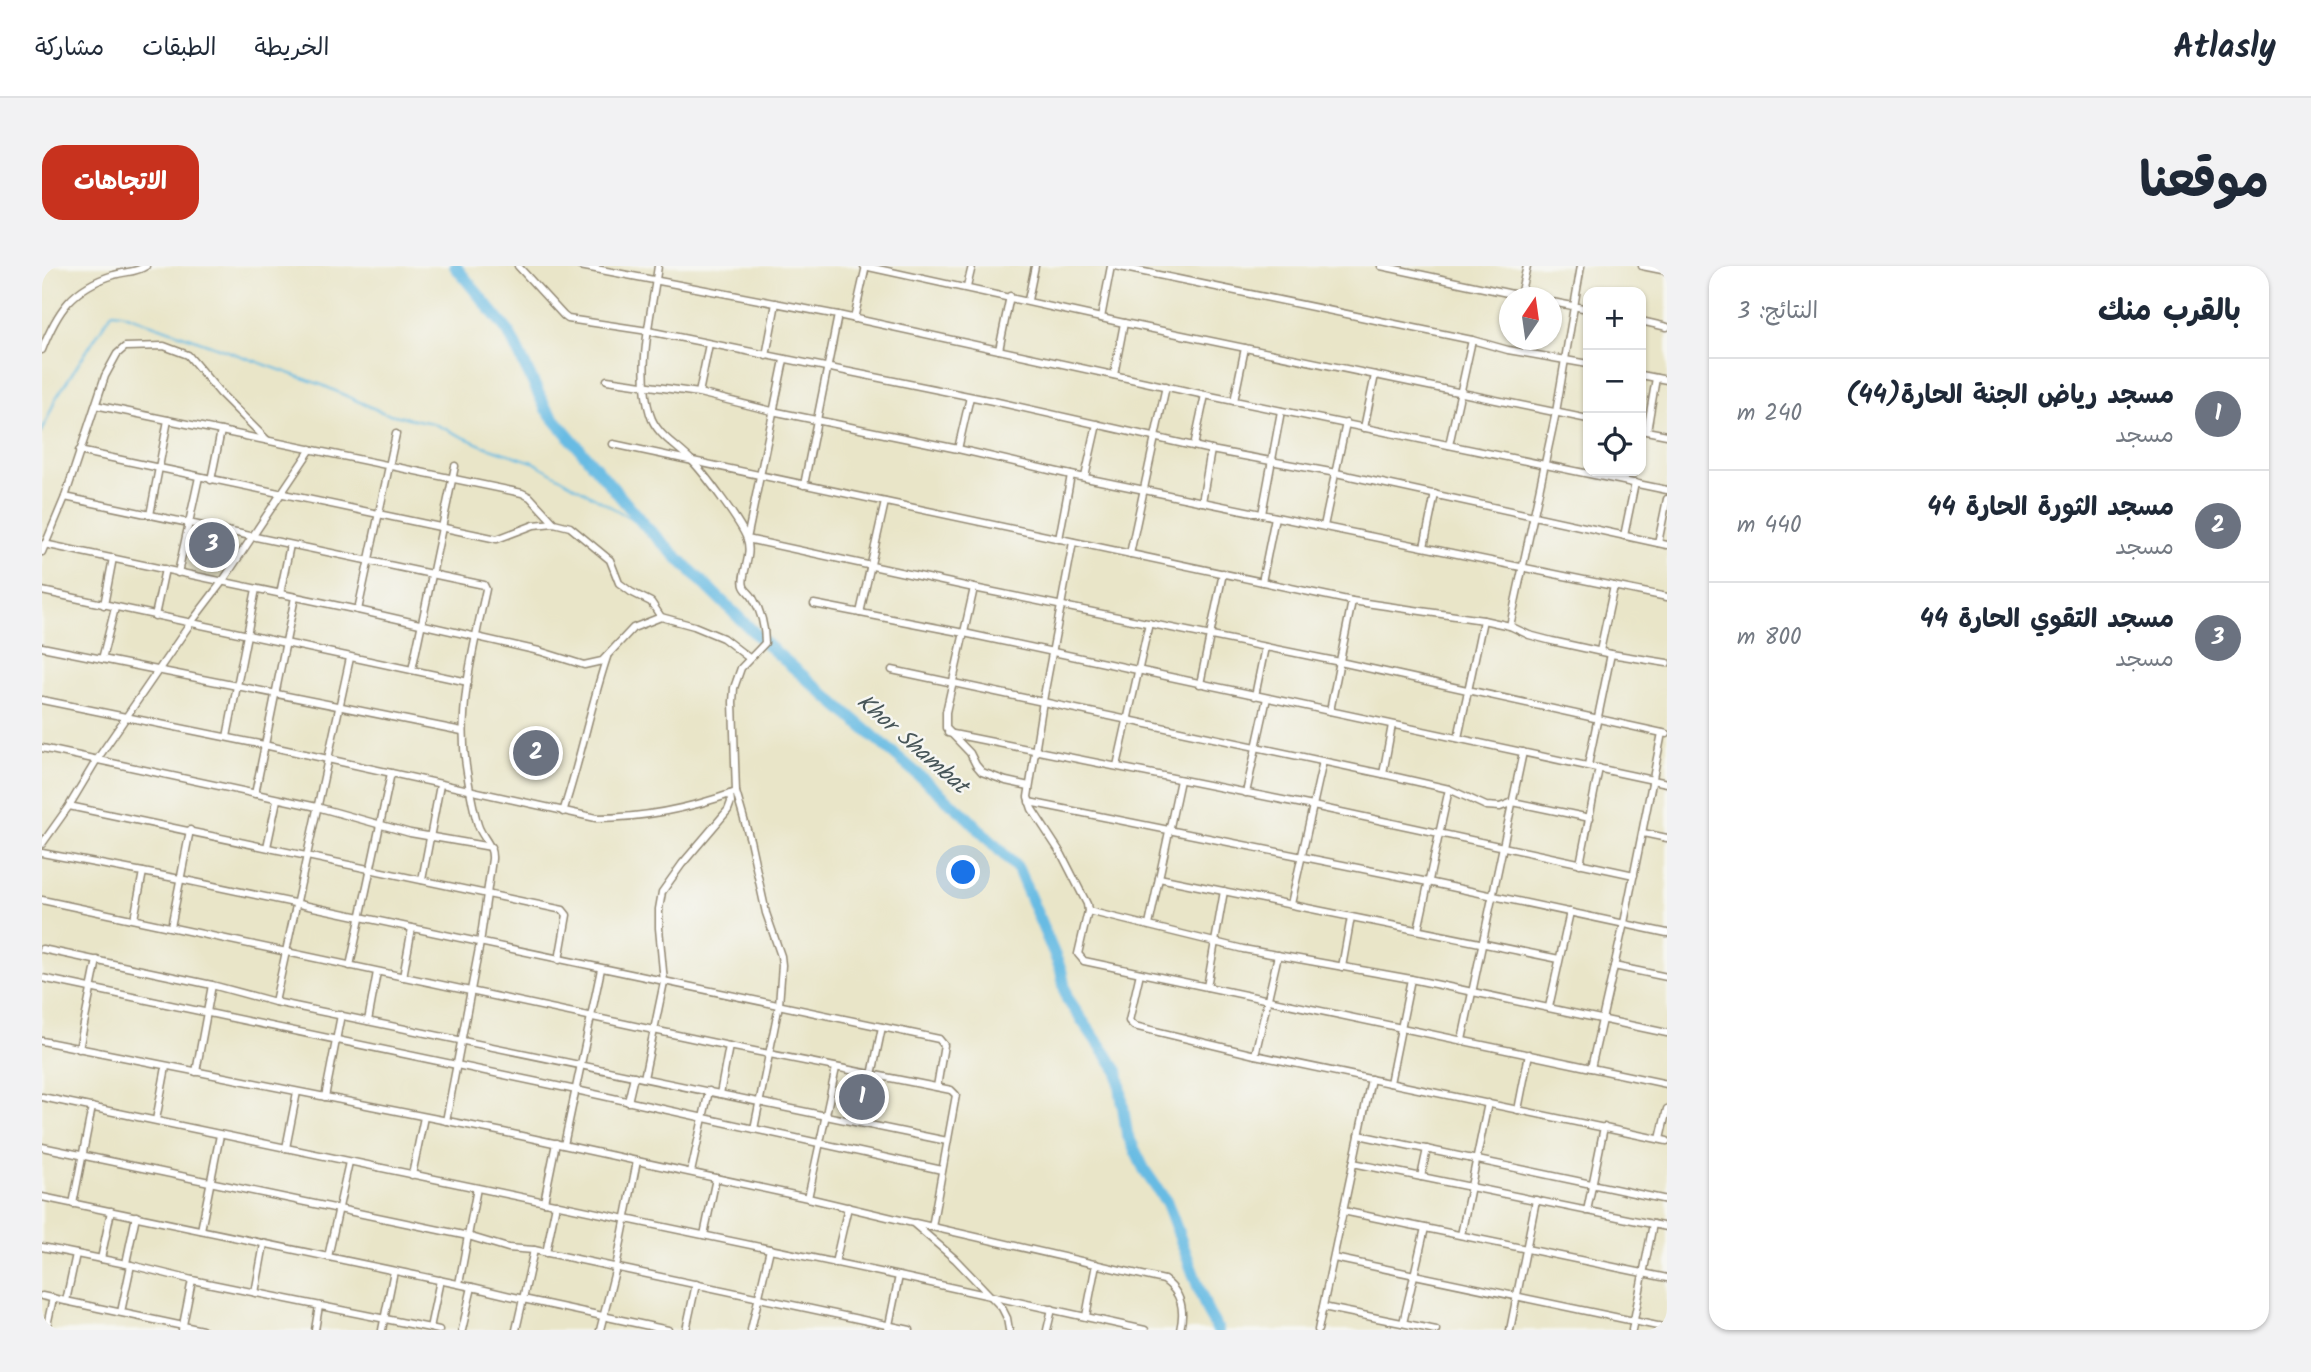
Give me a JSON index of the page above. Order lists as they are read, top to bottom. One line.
{"water":["Khor Shambat"],"north":"top","page":{"header":"Atlasly","nav":["الخريطة","الطبقات","مشاركة"],"title":"موقعنا","buttons":"الاتجاهات","heading":["بالقرب منك","النتائج: 3"],"map_buttons":["+","−"],"list":[{"mark":"1","name":"مسجد رياض الجنة الحارة(44)","note":"مسجد","value":"240 m"},{"mark":"2","name":"مسجد الثورة الحارة 44","note":"مسجد","value":"440 m"},{"mark":"3","name":"مسجد التقوي الحارة 44","note":"مسجد","value":"800 m"}],"pins":["3","2","1"]}}
